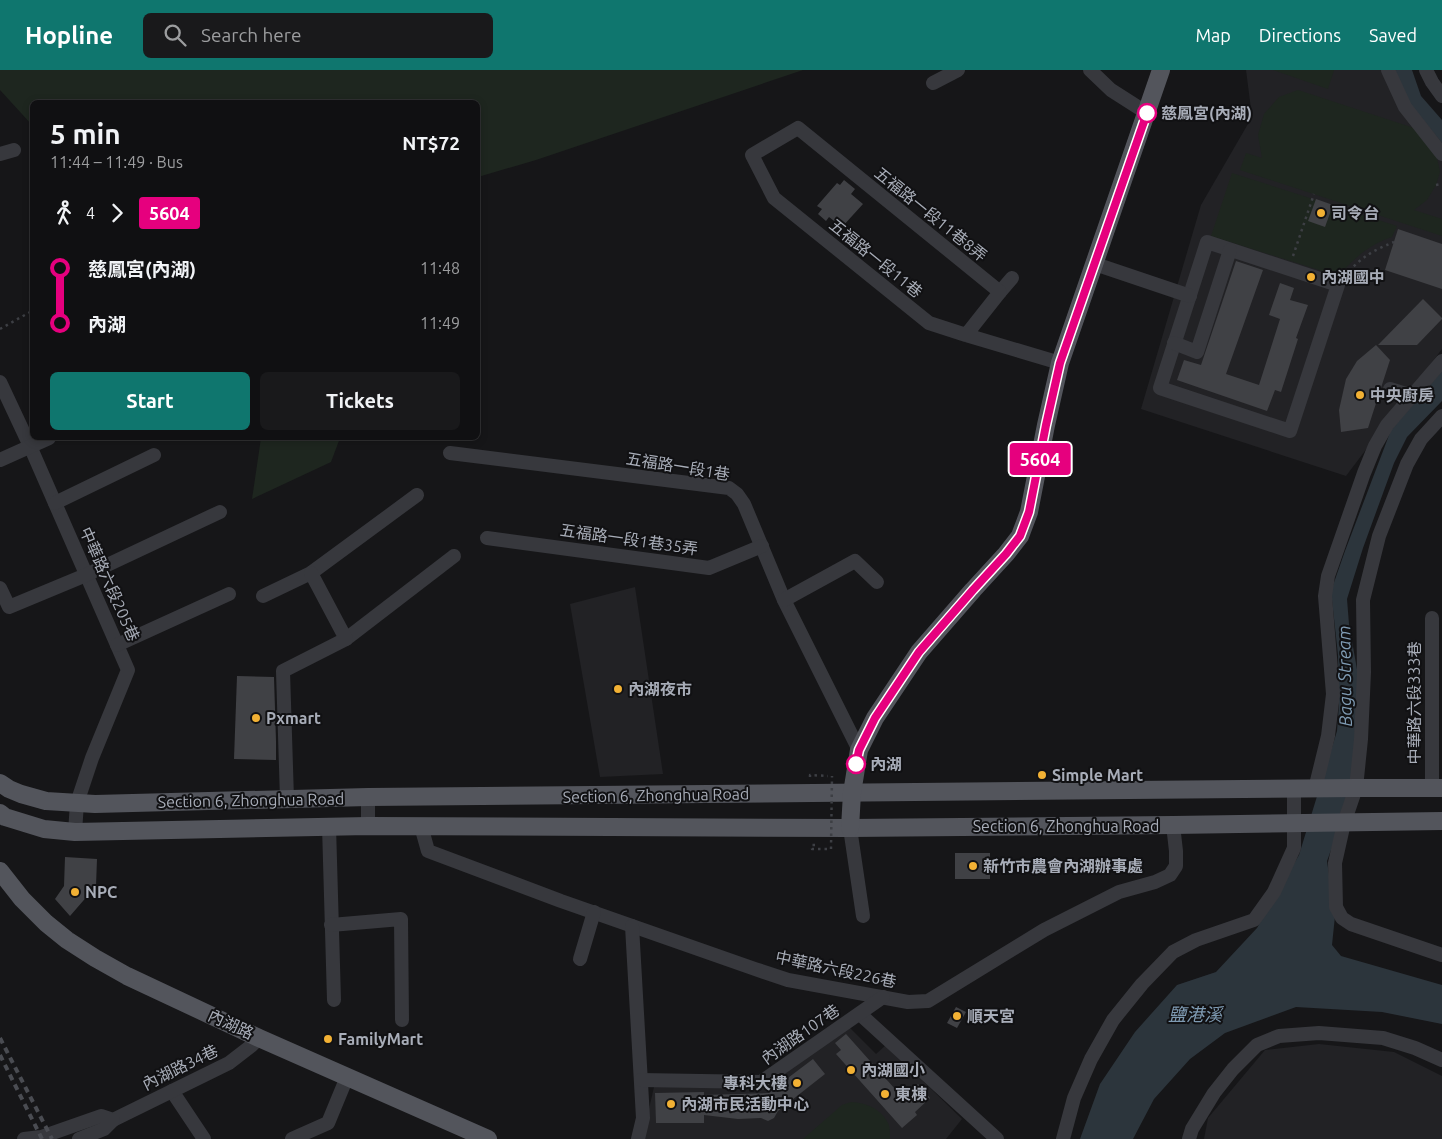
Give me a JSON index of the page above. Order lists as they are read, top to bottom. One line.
{"streets":{"main road":["Section 6, Zhonghua Road","內湖路"],"street":["五福路一段11巷8弄","五福路一段11巷","五福路一段1巷","五福路一段1巷35弄","中華路六段205巷","中華路六段333巷","中華路六段226巷","內湖路107巷","內湖路34巷"]},"crossings":[["五福路一段11巷8弄","五福路一段11巷"],["五福路一段1巷","五福路一段1巷35弄"],["中華路六段205巷","Section 6, Zhonghua Road"],["Section 6, Zhonghua Road","中華路六段226巷"],["中華路六段226巷","內湖路107巷"],["內湖路","內湖路34巷"]],"water":["Bagu Stream","鹽港溪"],"places":["慈鳳宮(內湖)","司令台","內湖國中","中央廚房","內湖夜市","Pxmart","內湖","Simple Mart","新竹市農會內湖辦事處","NPC","順天宮","FamilyMart","內湖國小","專科大樓","東棟","內湖市民活動中心"],"lines":["bus line 5604"],"page":{"header":"Hopline","search":"Search here","nav":["Map","Directions","Saved"],"on_map":"5604","heading":["5 min","11:44 – 11:49 · Bus","NT$72"],"legs":["4","5604"],"list":[{"name":"慈鳳宮(內湖)","value":"11:48"},{"name":"內湖","value":"11:49"}],"buttons":["Start","Tickets"]}}
